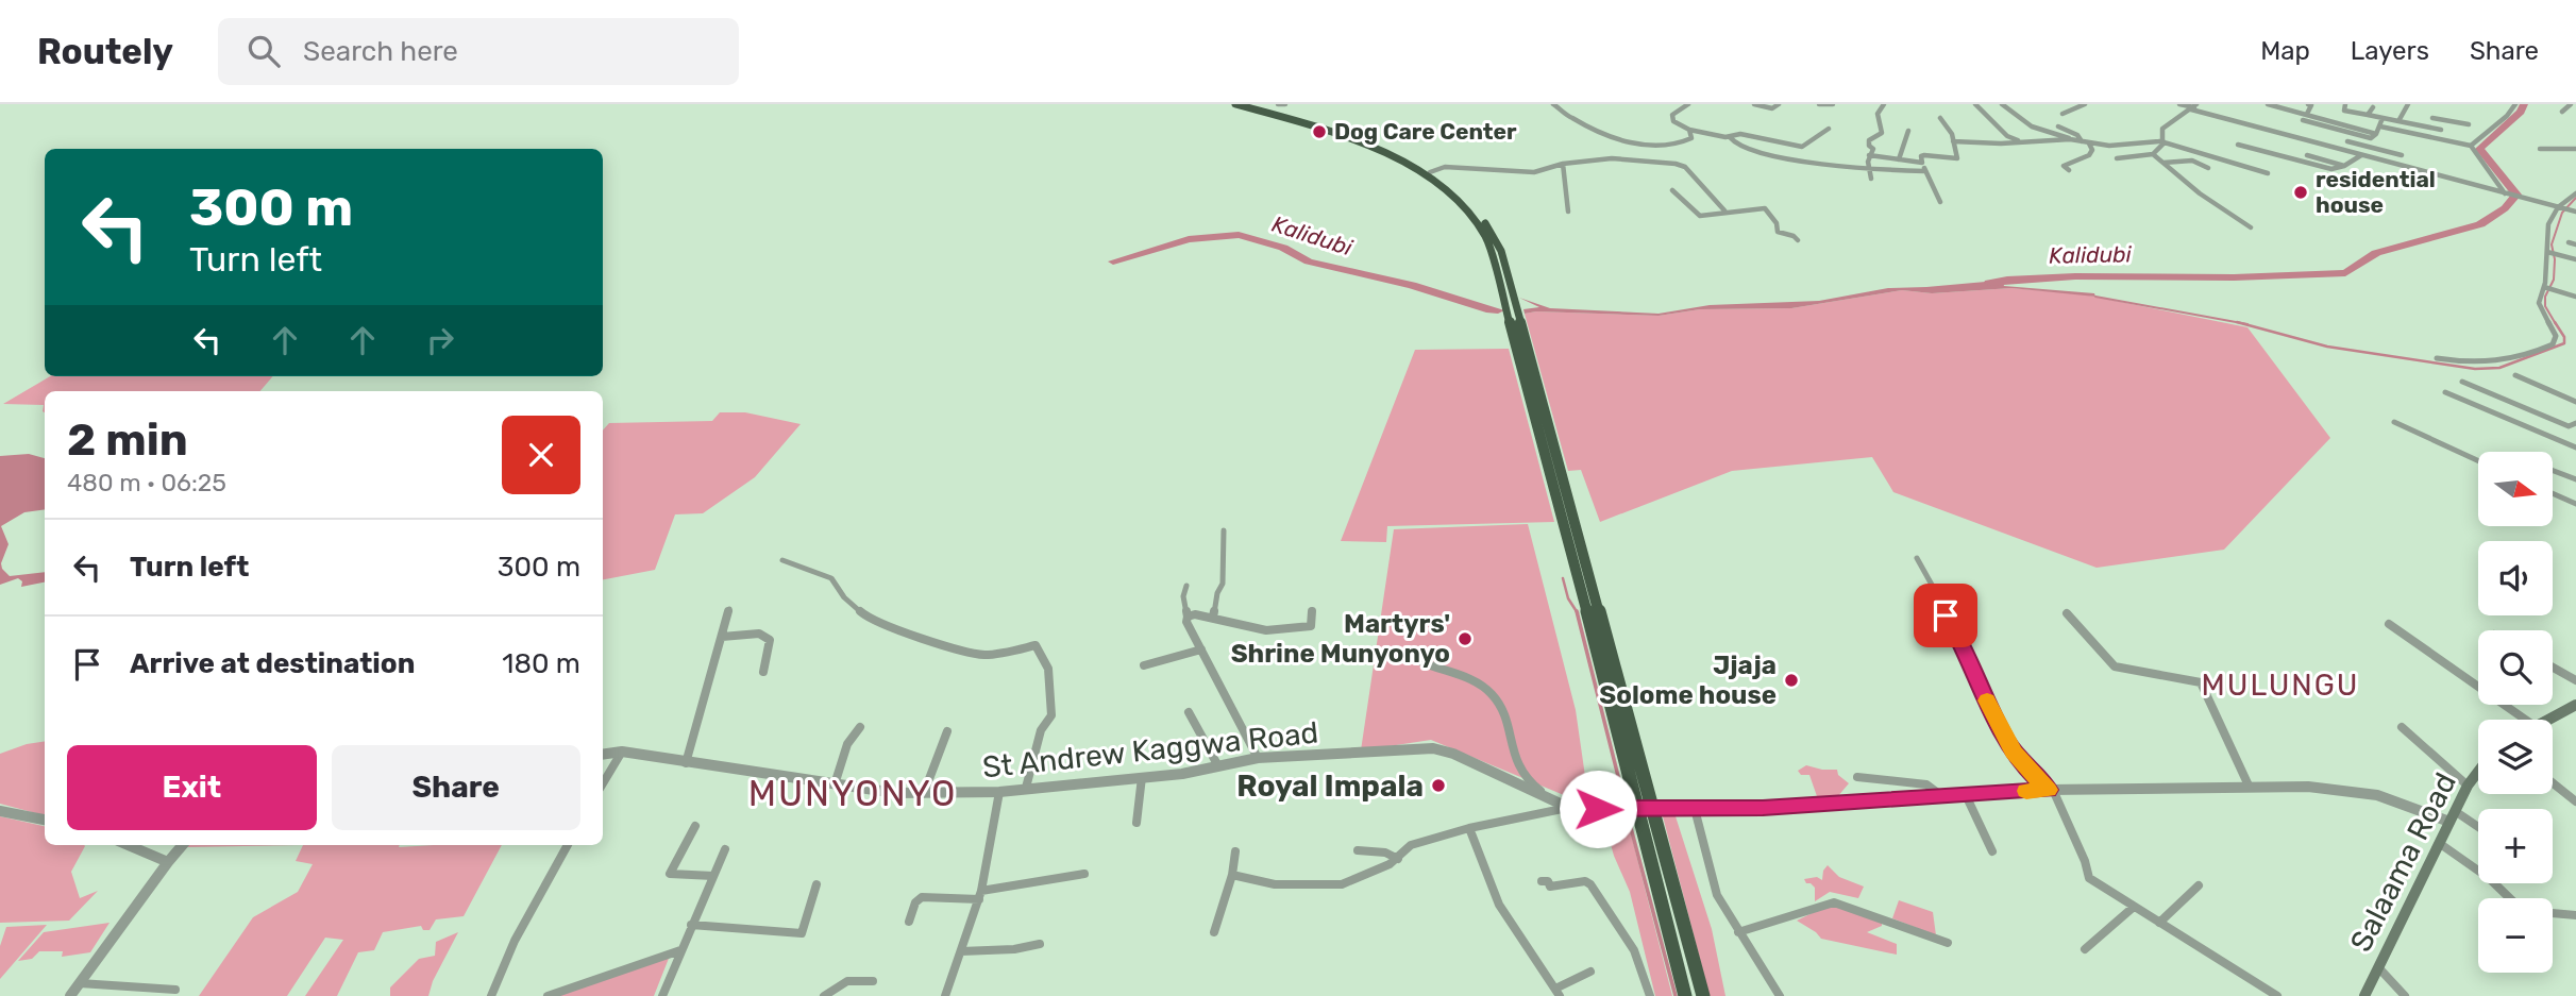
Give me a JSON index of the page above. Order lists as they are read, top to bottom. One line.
{"streets":{"main road":["Salaama Road"],"street":["St Andrew Kaggwa Road"]},"crossings":[["St Andrew Kaggwa Road","Salaama Road"]],"districts":["MULUNGU","MUNYONYO"],"water":["Kalidubi"],"places":["Dog Care Center","residential house","Martyrs' Shrine Munyonyo","Jjaja Solome house","Royal Impala"],"north":"right","page":{"header":"Routely","search":"Search here","nav":["Map","Layers","Share"],"turn":["300 m","Turn left"],"heading":["2 min","480 m · 06:25"],"map_buttons":["+","−"],"list":[{"name":"Turn left","value":"300 m"},{"name":"Arrive at destination","value":"180 m"}],"buttons":["Exit","Share"]}}
